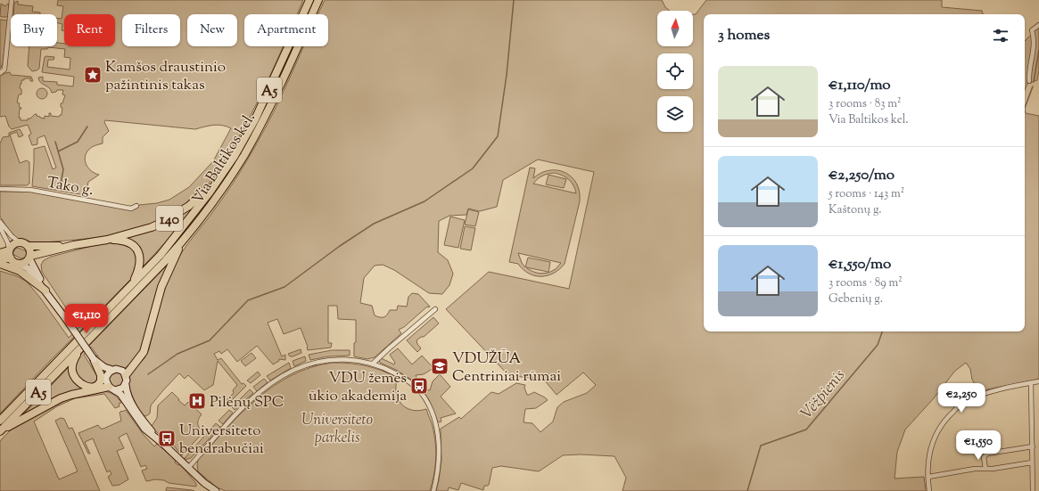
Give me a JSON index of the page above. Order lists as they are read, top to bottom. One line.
{"streets":{"main road":["A5","Via Baltikos kel.","140"],"street":["Tako g."]},"crossings":[["Via Baltikos kel.","140"]],"water":["Vėžpienis"],"parks":["Universiteto parkelis"],"places":{"place":["Kamšos draustinio pažintinis takas"],"school or university":["VDUŽŪA Centriniai rūmai"],"bus stop":["VDU žemės ūkio akademija","Universiteto bendrabučiai"],"hospital":["Pilėnų SPC"]},"north":"top","page":{"chip":["Buy","Rent","Filters","New","Apartment"],"heading":"3 homes","list":[{"name":"€1,110/mo","note":"3 rooms · 83 m² · Via Baltikos kel."},{"name":"€2,250/mo","note":"5 rooms · 143 m² · Kaštonų g."},{"name":"€1,550/mo","note":"3 rooms · 89 m² · Gebenių g."}],"price":["€1,110","€2,250","€1,550"]}}
